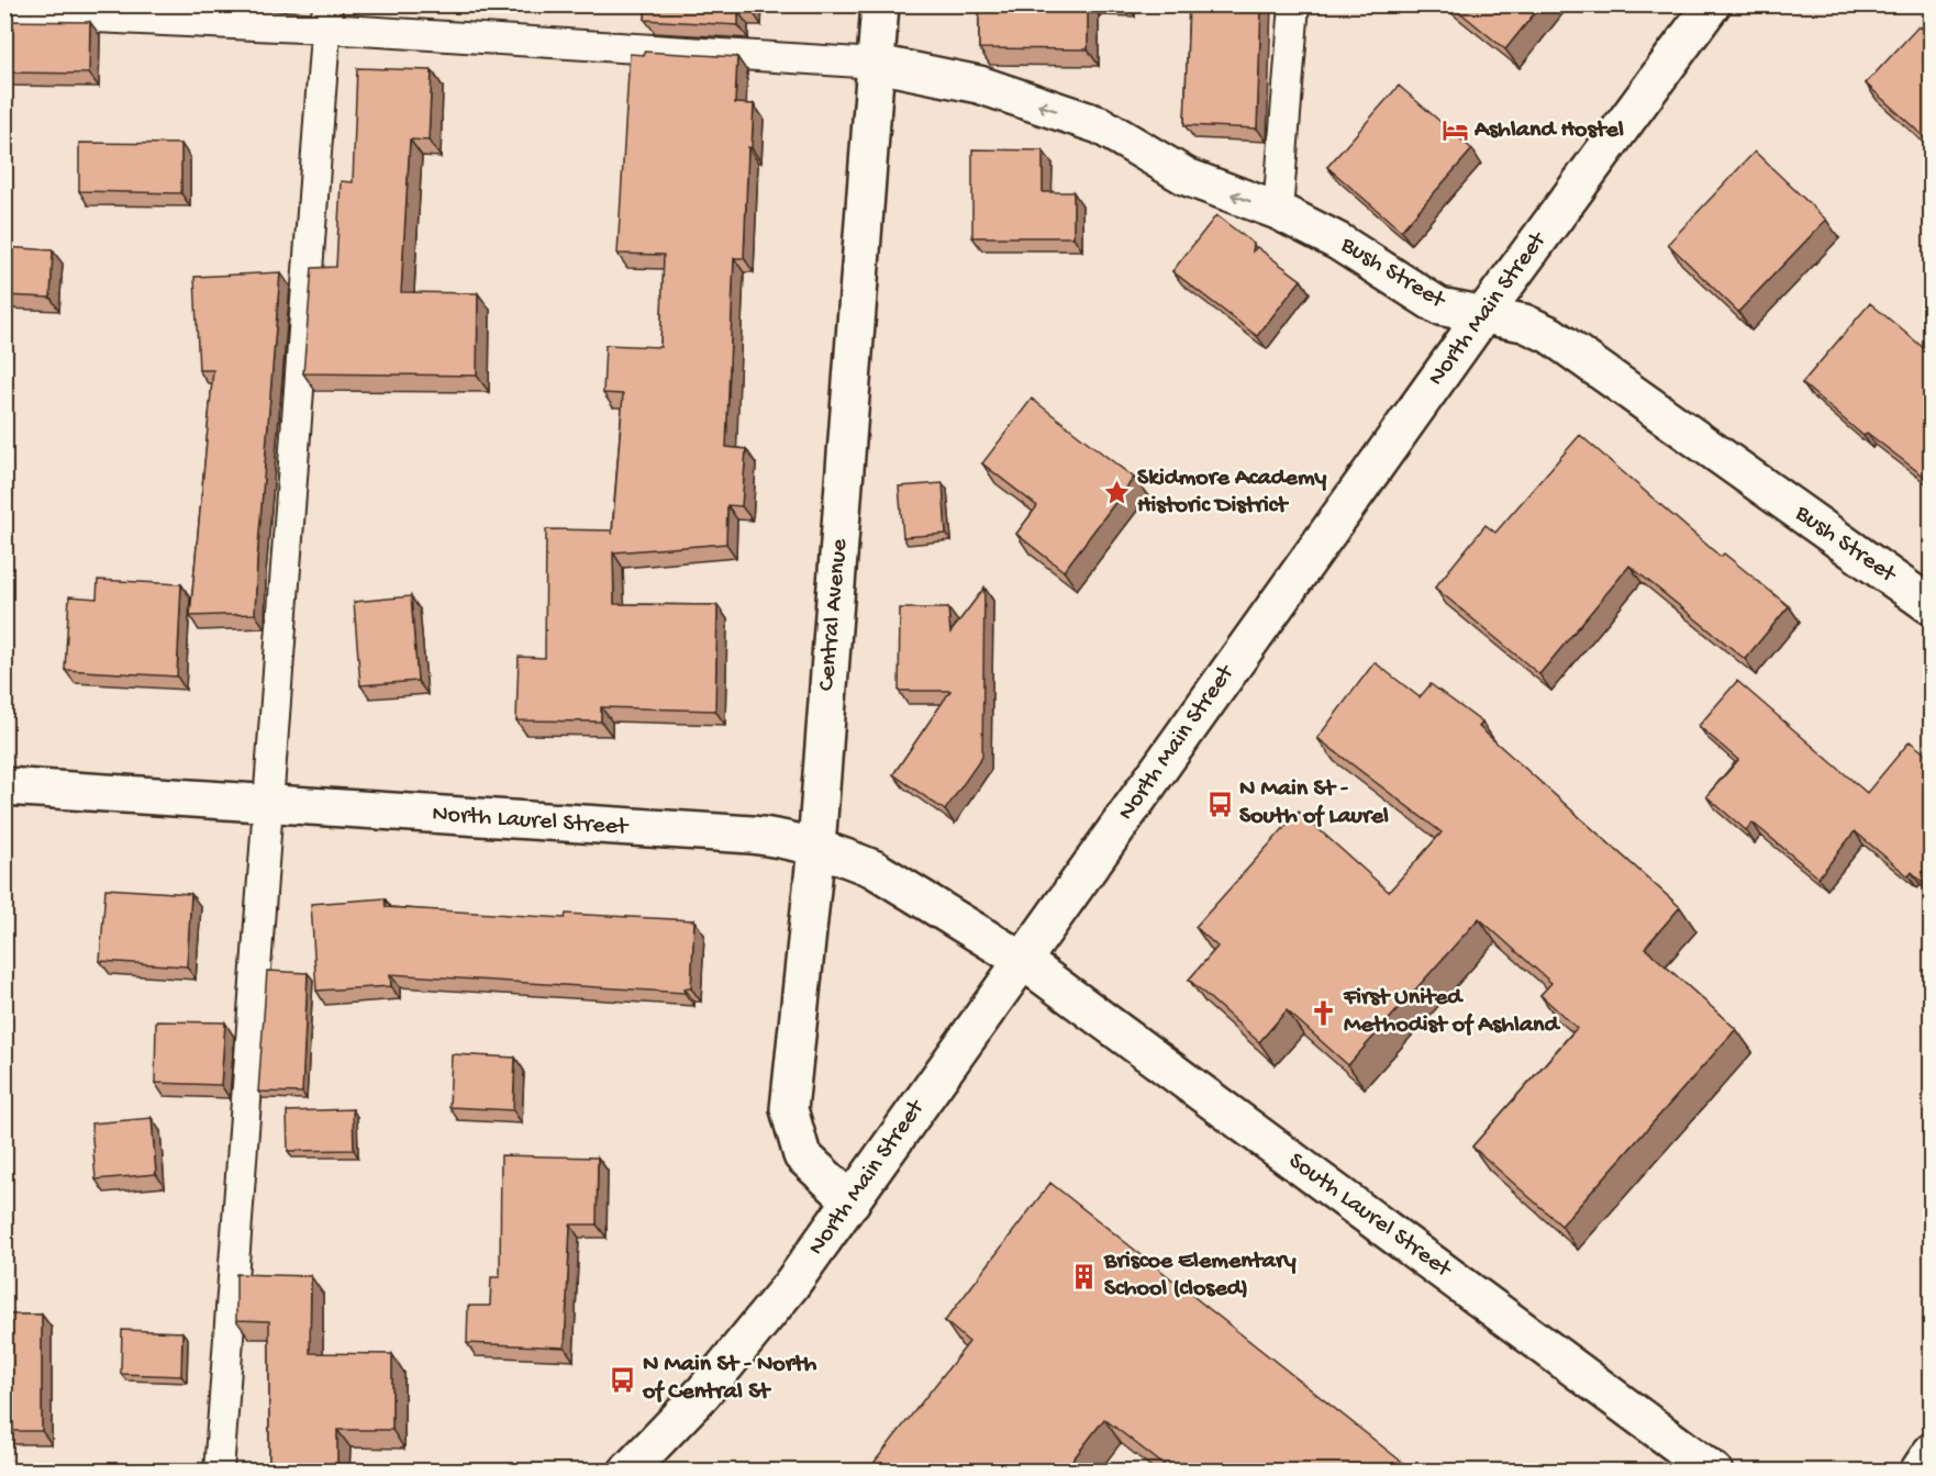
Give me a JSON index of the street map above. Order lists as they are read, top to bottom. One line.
{"streets":{"street":["Bush Street","North Main Street","Central Avenue","North Laurel Street","South Laurel Street"]},"crossings":[["Bush Street","North Main Street"],["Bush Street","Central Avenue"],["North Main Street","Central Avenue"],["North Main Street","North Laurel Street"],["North Main Street","South Laurel Street"],["Central Avenue","North Laurel Street"],["North Laurel Street","South Laurel Street"]],"one_way":["Bush Street"],"places":{"hotel":["Ashland Hostel"],"place":["Skidmore Academy Historic District"],"bus stop":["N Main St - South of Laurel","N Main St - North of Central St"],"church":["First United Methodist of Ashland"],"building":["Briscoe Elementary School (closed)"]}}
